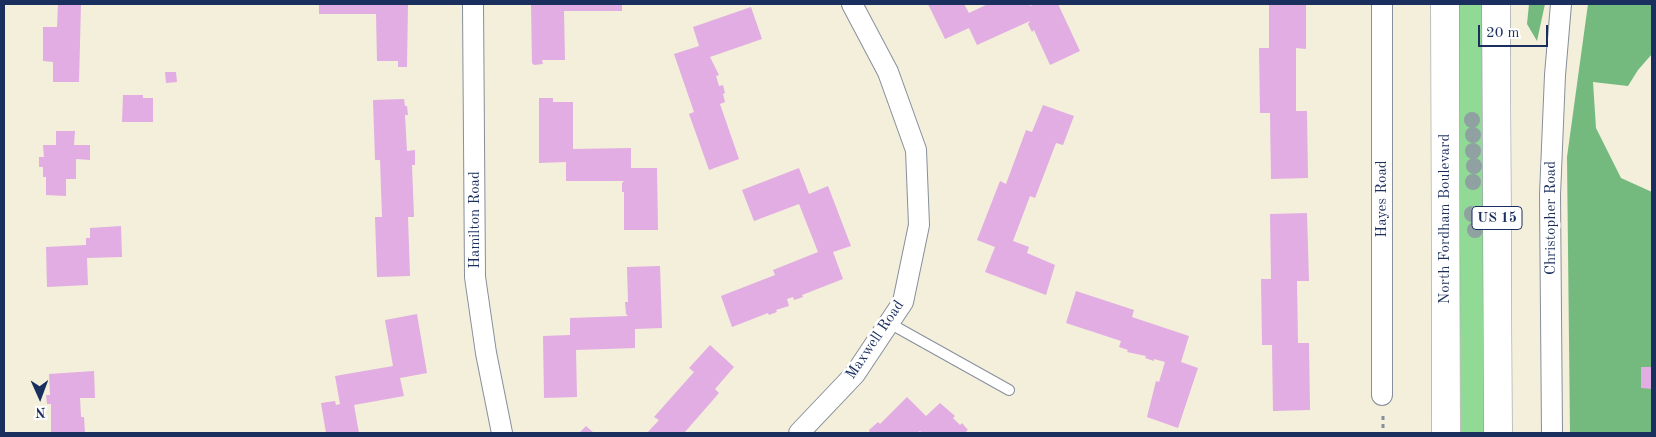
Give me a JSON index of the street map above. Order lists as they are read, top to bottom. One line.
{"streets":{"highway":["US 15","North Fordham Boulevard"],"street":["Hayes Road","Christopher Road","Hamilton Road","Maxwell Road"]},"scale_bar":"20 m","north":"bottom"}
